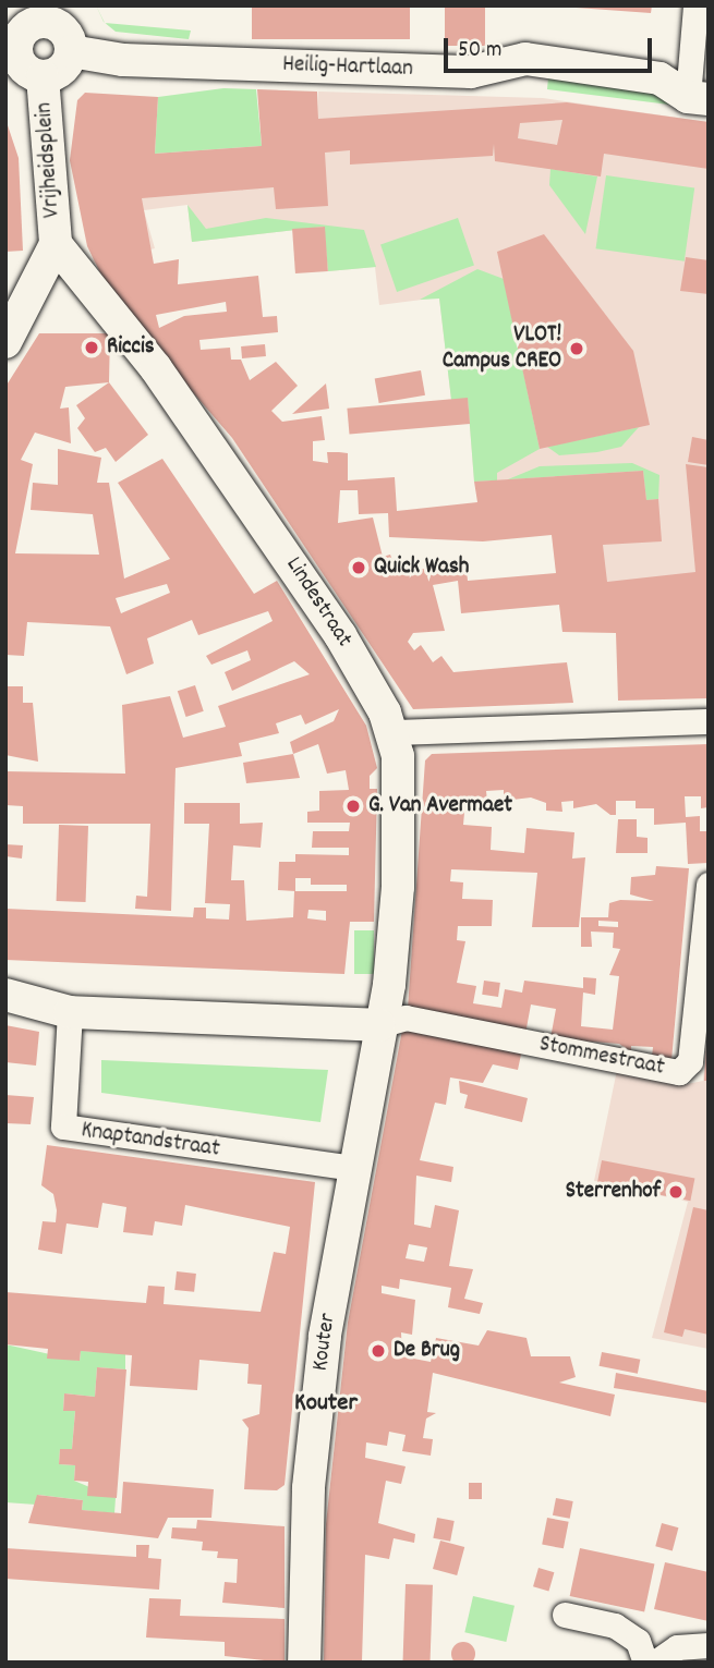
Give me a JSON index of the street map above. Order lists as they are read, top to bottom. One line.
{"streets":{"street":["Heilig-Hartlaan","Vrijheidsplein","Lindestraat","Stommestraat","Knaptandstraat","Kouter"]},"crossings":[["Heilig-Hartlaan","Vrijheidsplein"],["Vrijheidsplein","Lindestraat"],["Lindestraat","Stommestraat"],["Lindestraat","Kouter"],["Stommestraat","Kouter"],["Knaptandstraat","Kouter"]],"districts":["Kouter"],"places":["Riccis","VLOT! Campus CREO","Quick Wash","G. Van Avermaet","Sterrenhof","De Brug"],"scale_bar":"50 m"}
